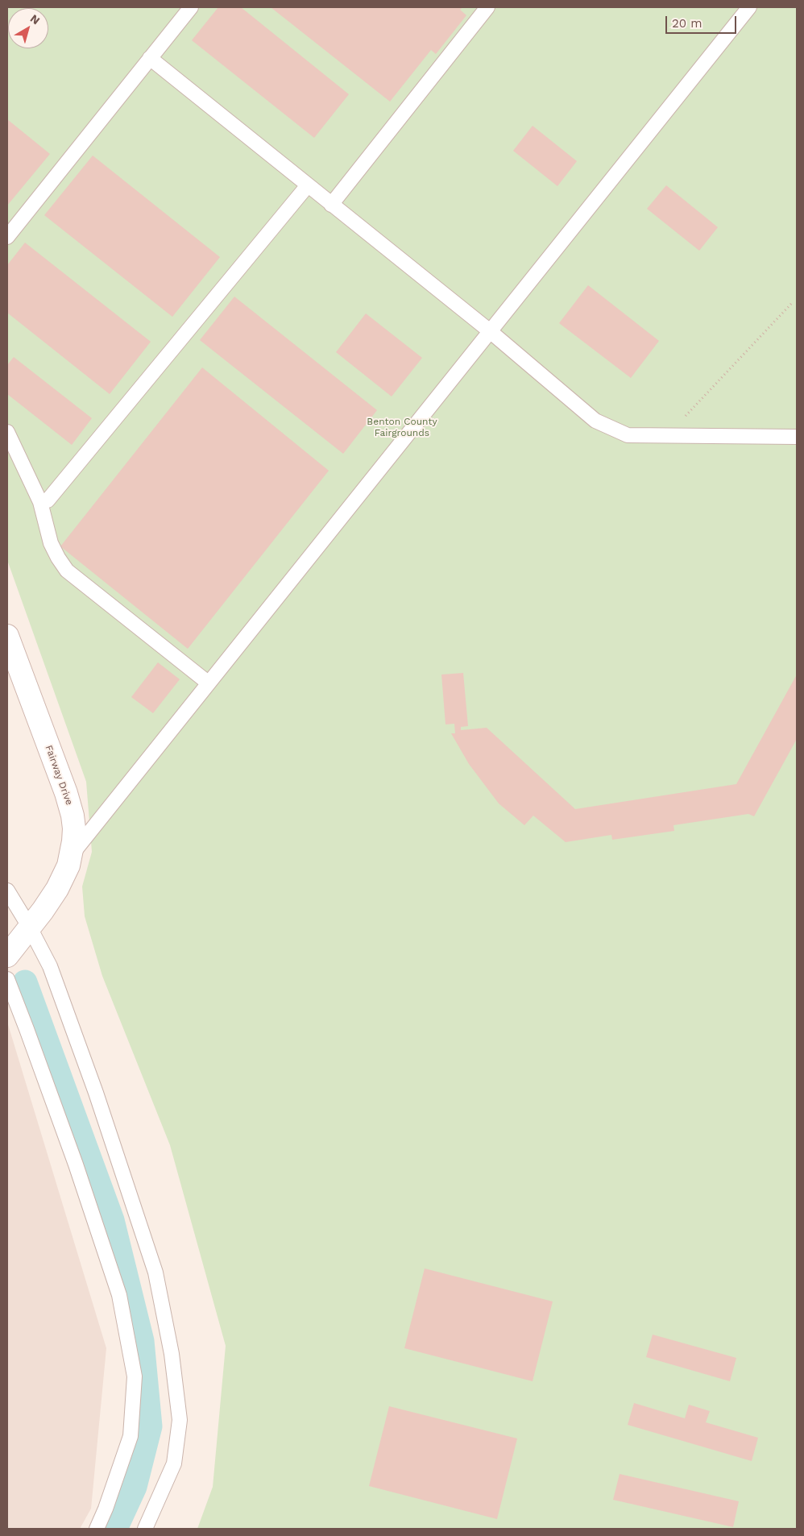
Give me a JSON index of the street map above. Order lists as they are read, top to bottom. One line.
{"streets":{"street":["Fairway Drive"]},"parks":["Benton County Fairgrounds"],"scale_bar":"20 m","north":"top right"}
